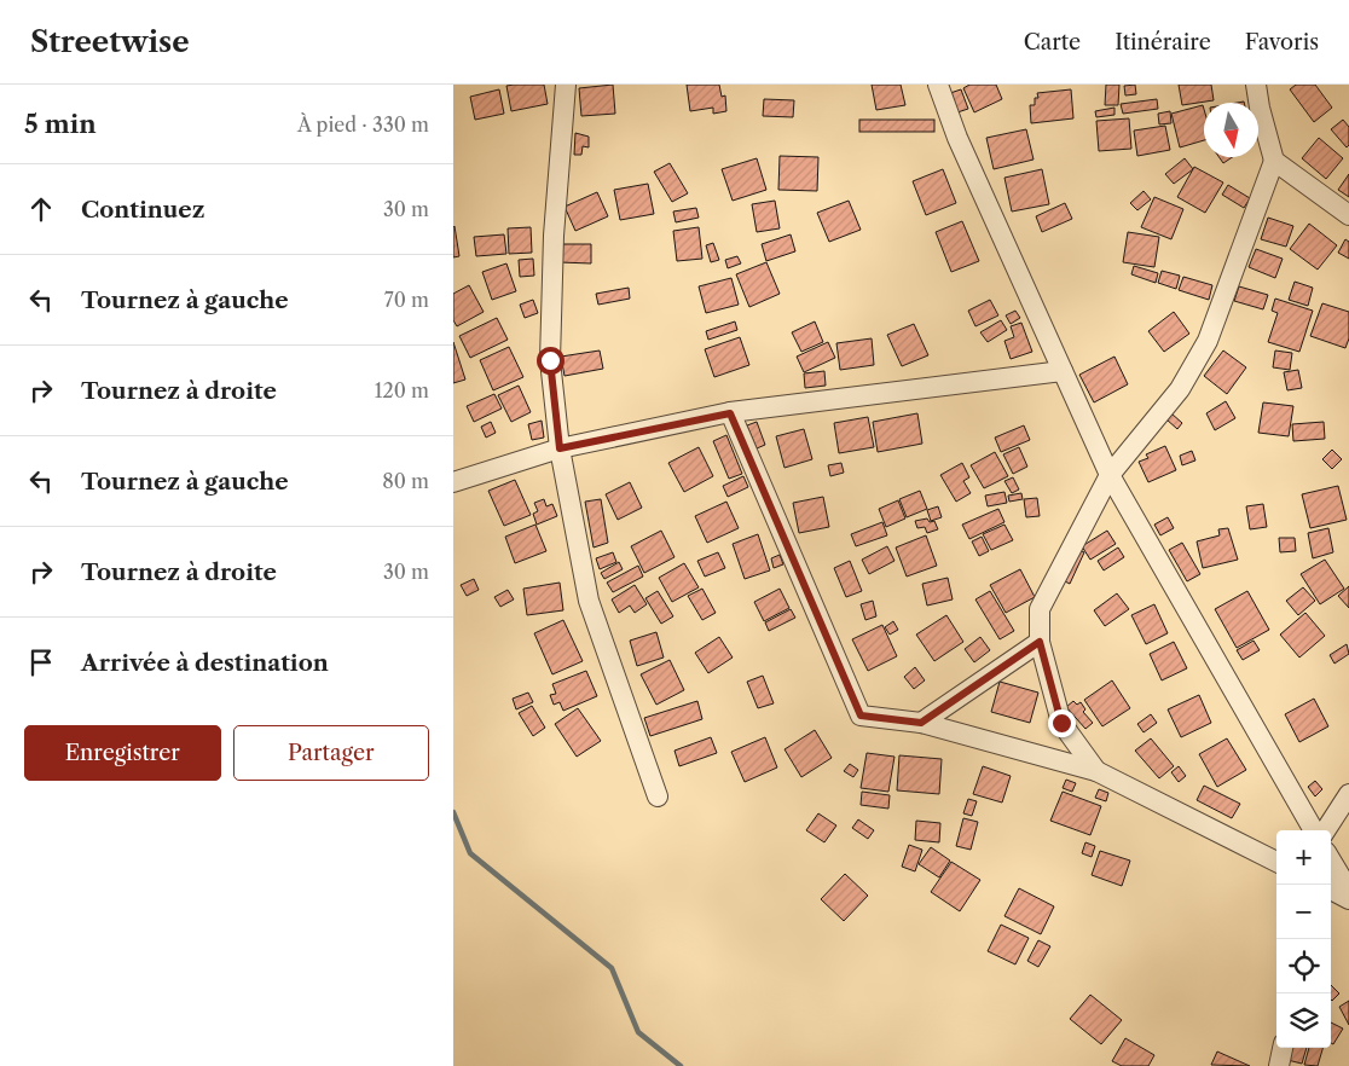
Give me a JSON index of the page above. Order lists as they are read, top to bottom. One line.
{"north":"bottom","page":{"header":"Streetwise","nav":["Carte","Itinéraire","Favoris"],"heading":["5 min","À pied · 330 m"],"list":[["Continuez","30 m"],["Tournez à gauche","70 m"],["Tournez à droite","120 m"],["Tournez à gauche","80 m"],["Tournez à droite","30 m"],"Arrivée à destination"],"buttons":["Enregistrer","Partager"],"map_buttons":["+","−"]}}
